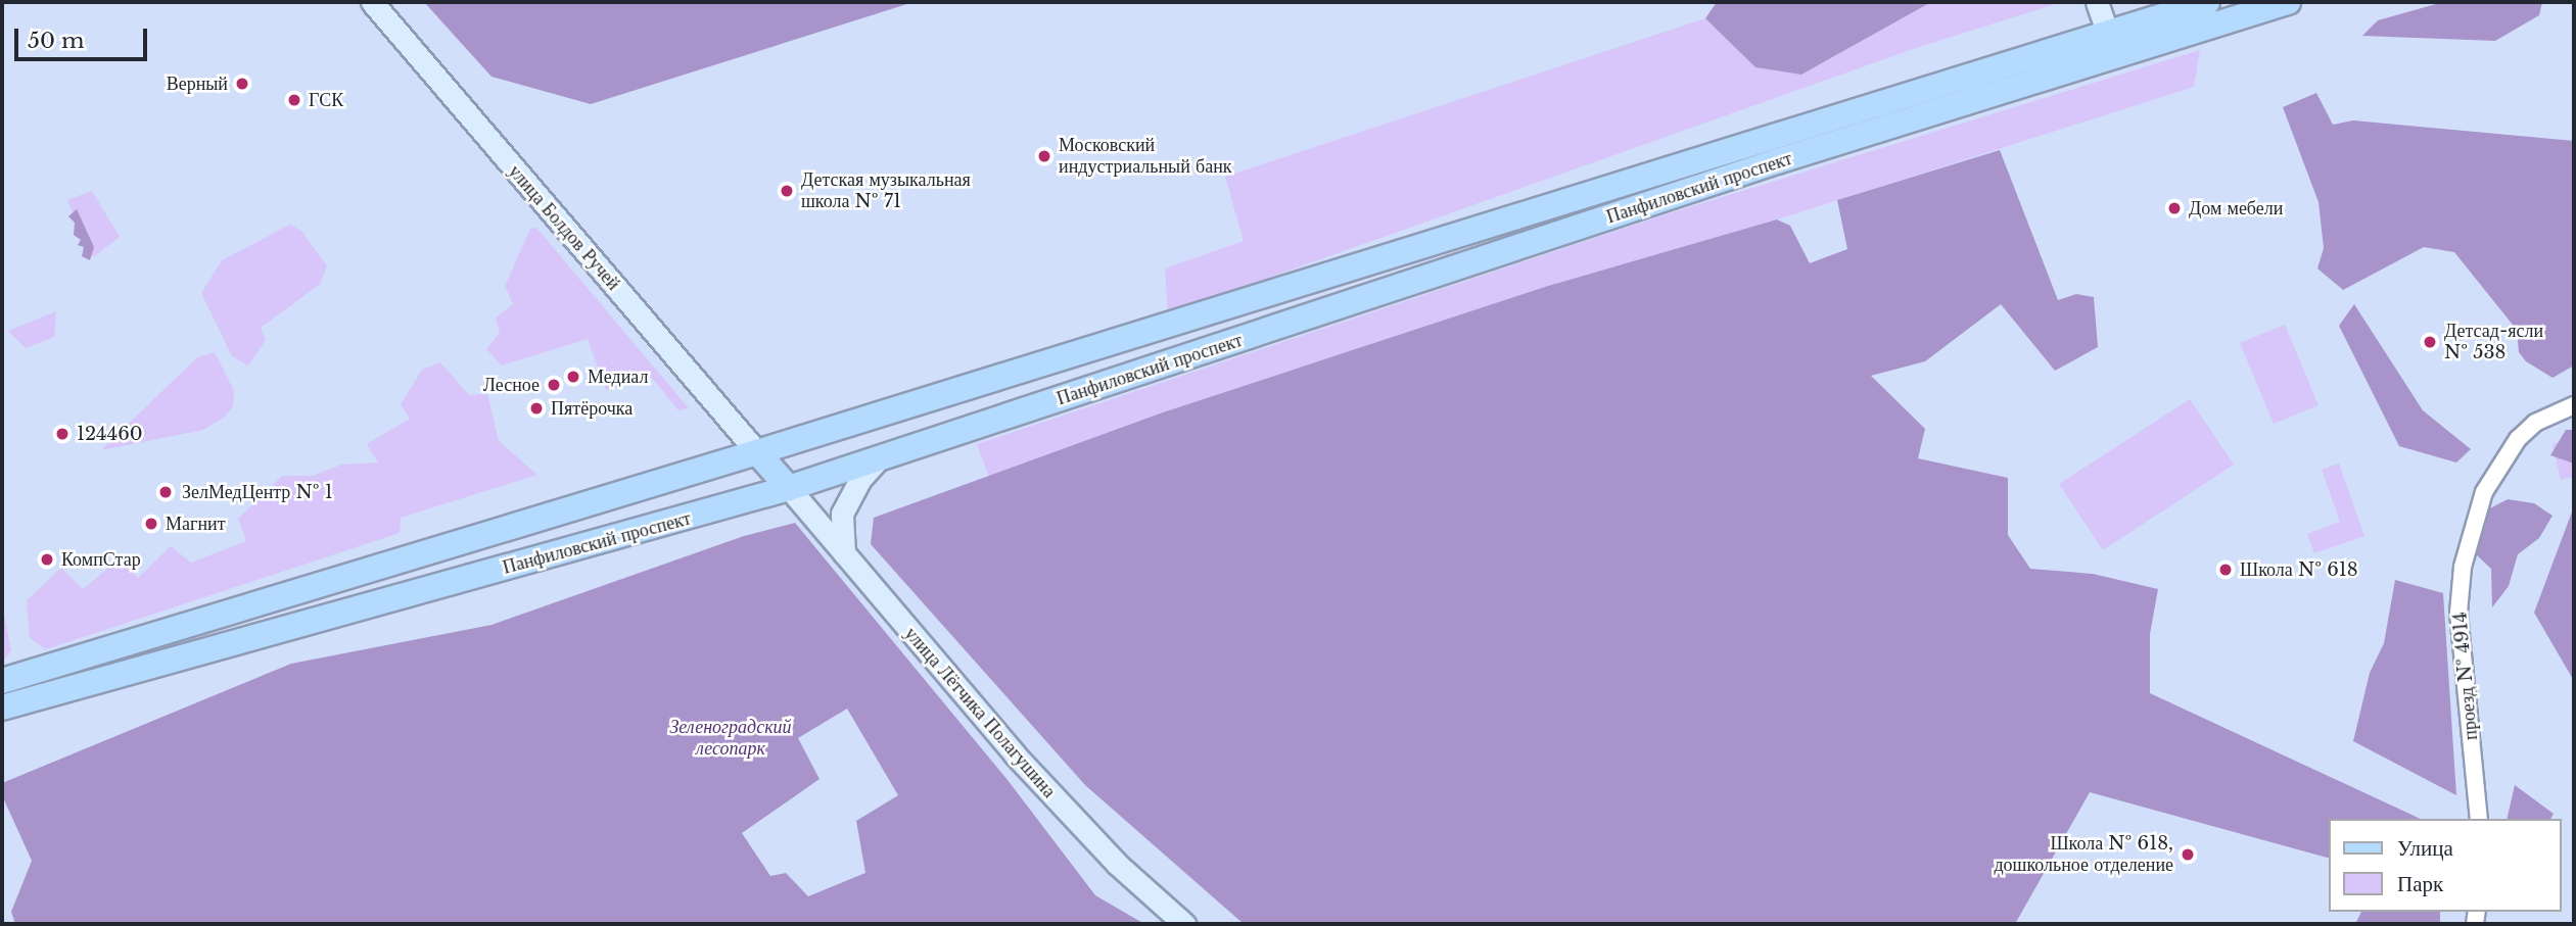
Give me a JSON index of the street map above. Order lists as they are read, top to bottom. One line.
{"streets":{"main road":["Панфиловский проспект"],"street":["улица Болдов Ручей","проезд № 4914","улица Лётчика Полагушина"]},"crossings":[["Панфиловский проспект","улица Болдов Ручей"],["Панфиловский проспект","улица Лётчика Полагушина"]],"parks":["Зеленоградский лесопарк"],"places":["Верный","ГСК","Московский индустриальный банк","Детская музыкальная школа № 71","Дом мебели","Детсад-ясли № 538","Медиал","Лесное","Пятёрочка","124460","ЗелМедЦентр № 1","Магнит","КомпСтар","Школа № 618","Школа № 618, дошкольное отделение"],"legend":["Улица","Парк"],"scale_bar":"50 m"}
